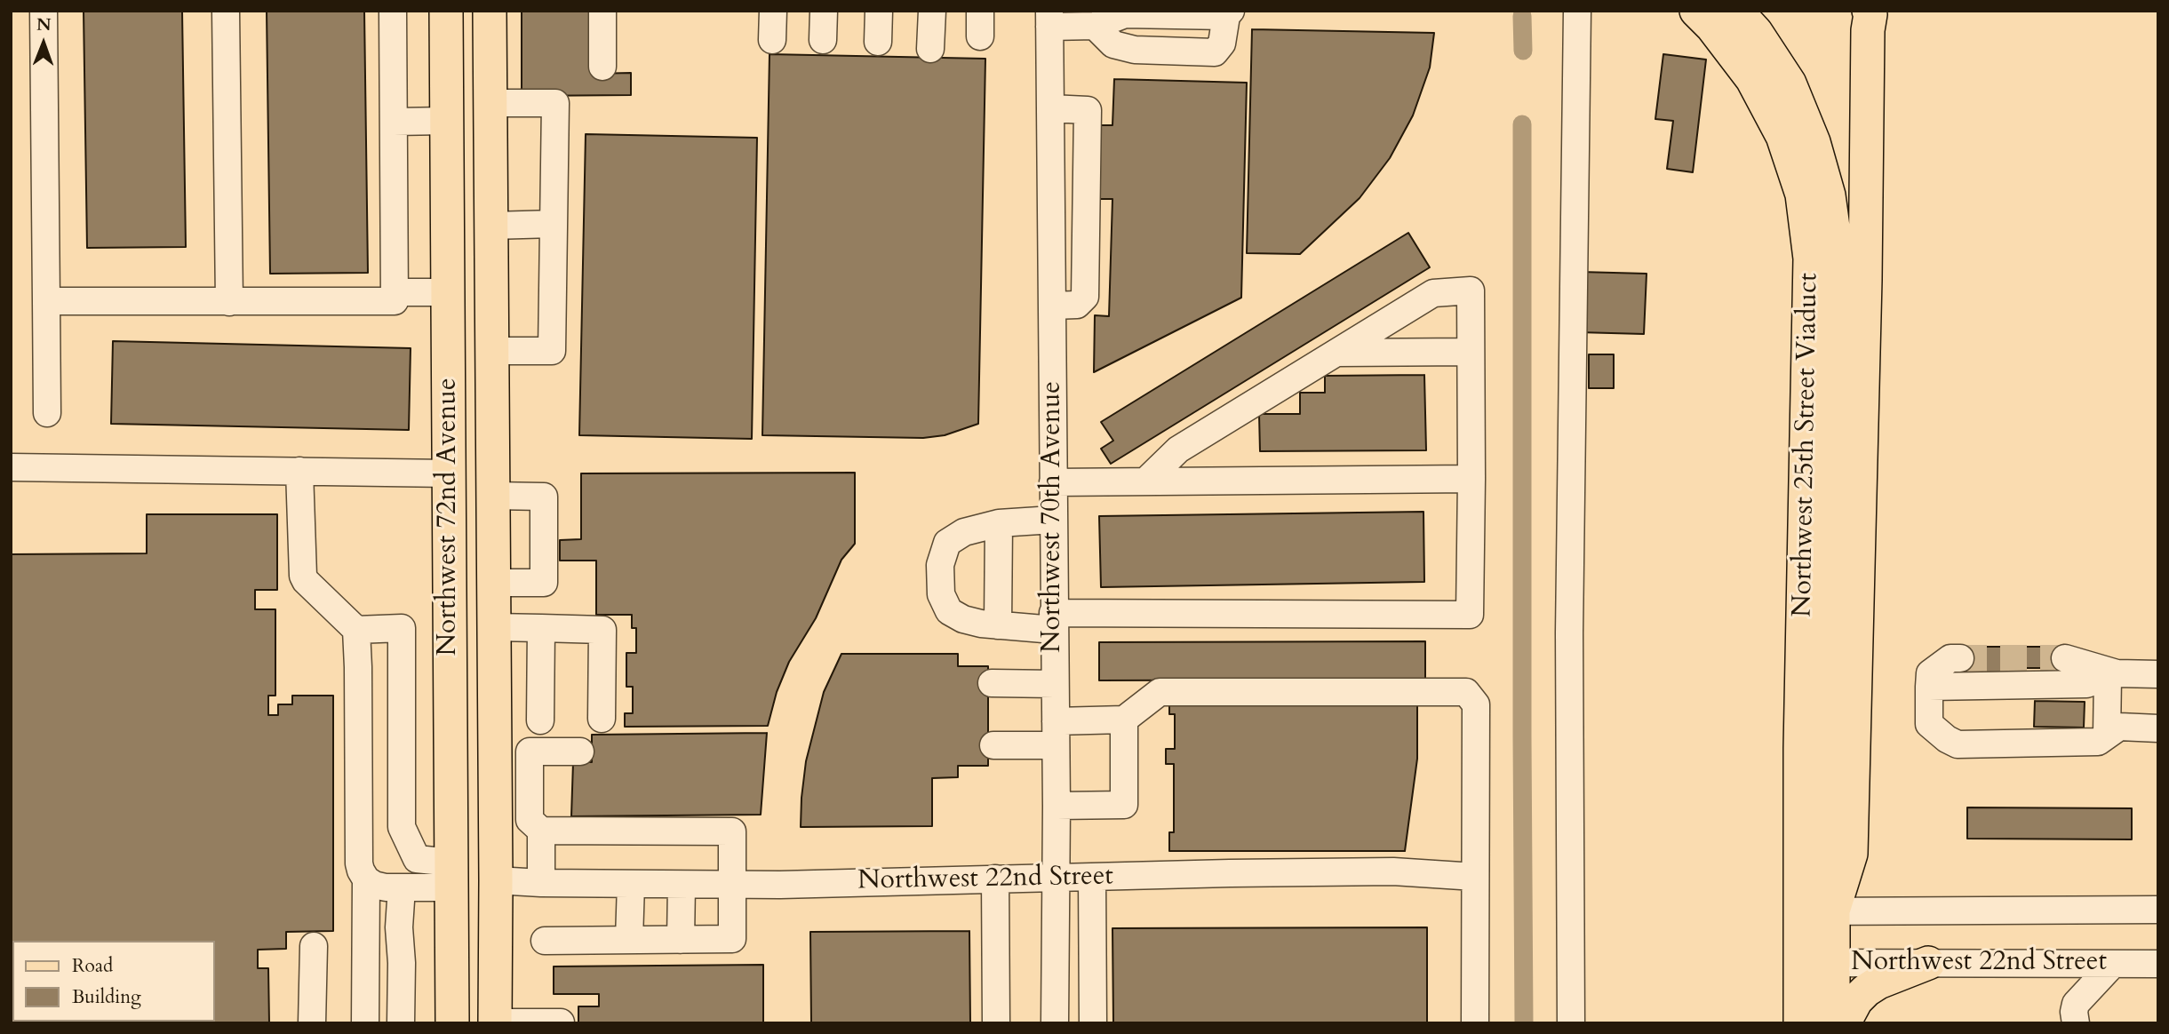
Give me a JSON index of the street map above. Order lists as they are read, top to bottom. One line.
{"streets":{"main road":["Northwest 25th Street Viaduct","Northwest 72nd Avenue"],"street":["Northwest 70th Avenue","Northwest 22nd Street"]},"crossings":[["Northwest 25th Street Viaduct","Northwest 22nd Street"],["Northwest 72nd Avenue","Northwest 22nd Street"],["Northwest 70th Avenue","Northwest 22nd Street"]],"legend":["Road","Building"],"north":"top"}
